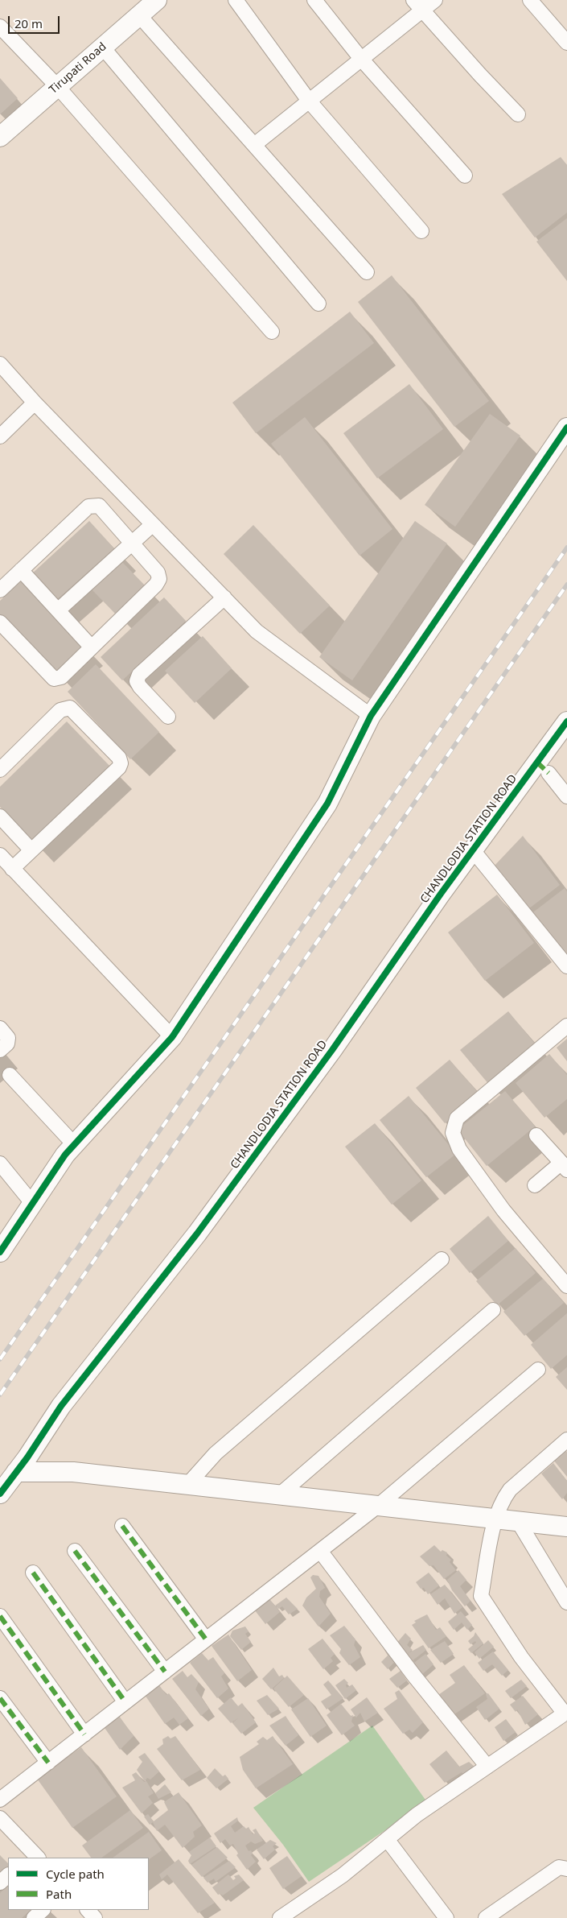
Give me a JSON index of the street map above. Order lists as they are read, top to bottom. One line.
{"streets":{"street":["Tirupati Road","CHANDLODIA STATION ROAD"]},"legend":["Cycle path","Path"],"scale_bar":"20 m"}
